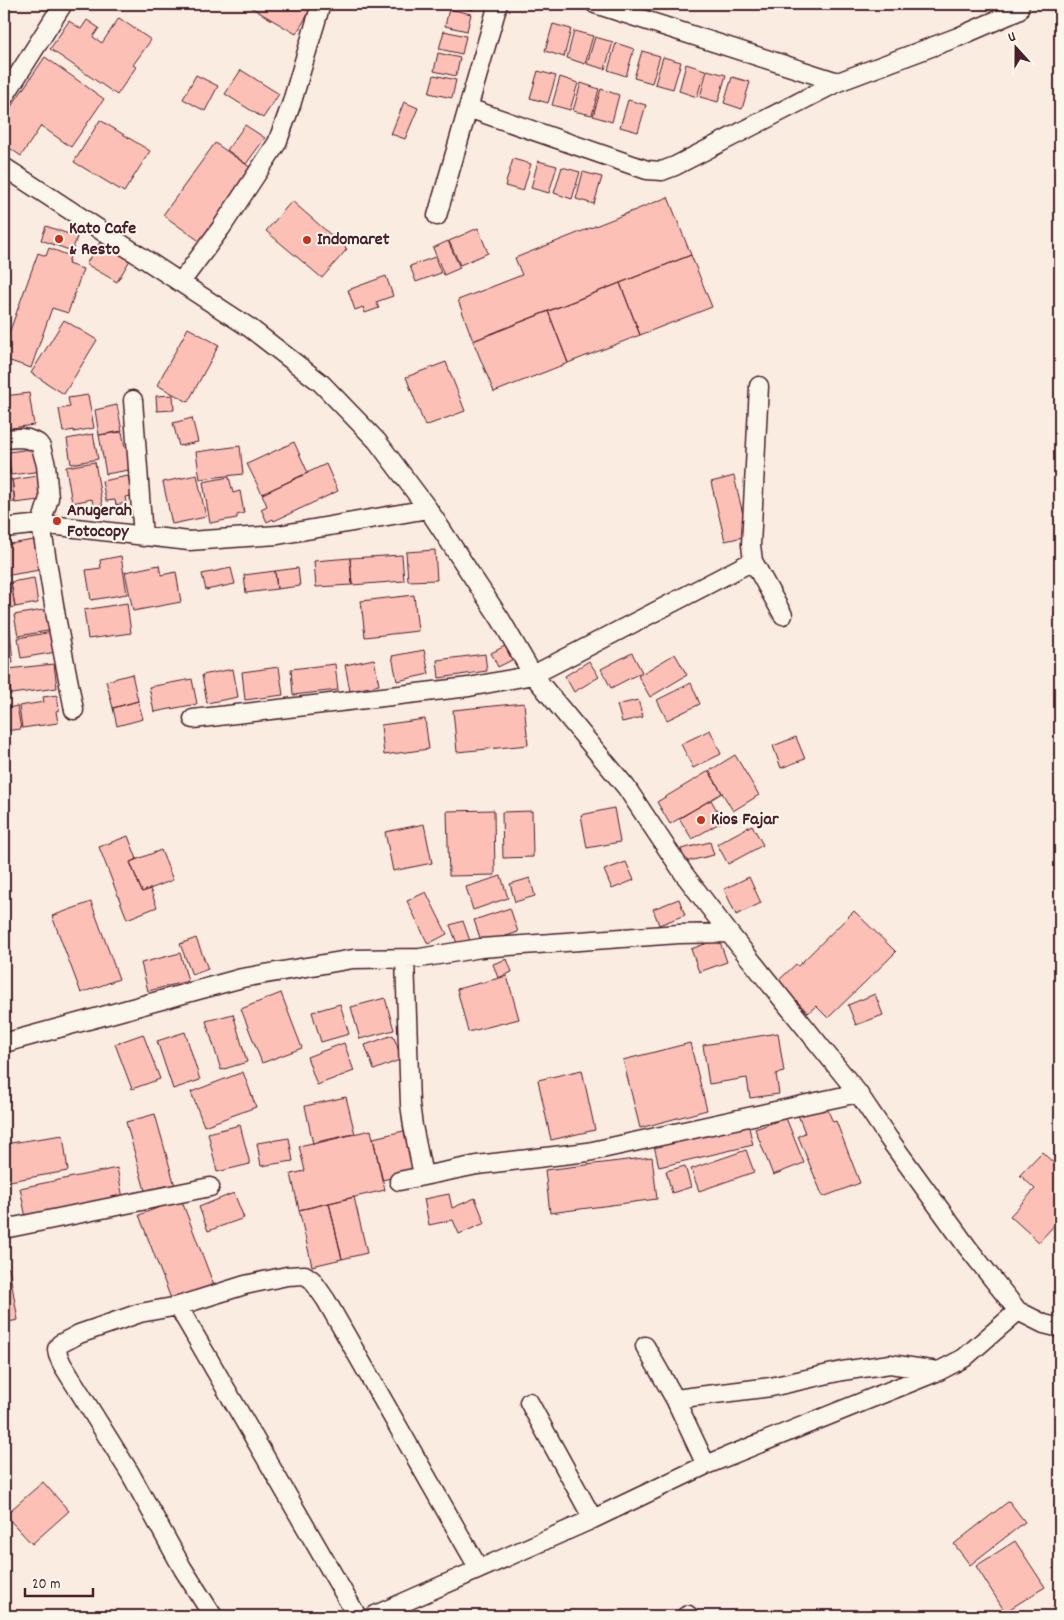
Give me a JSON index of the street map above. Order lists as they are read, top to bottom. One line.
{"places":["Kato Cafe & Resto","Indomaret","Anugerah Fotocopy","Kios Fajar"],"scale_bar":"20 m","north":"top"}
